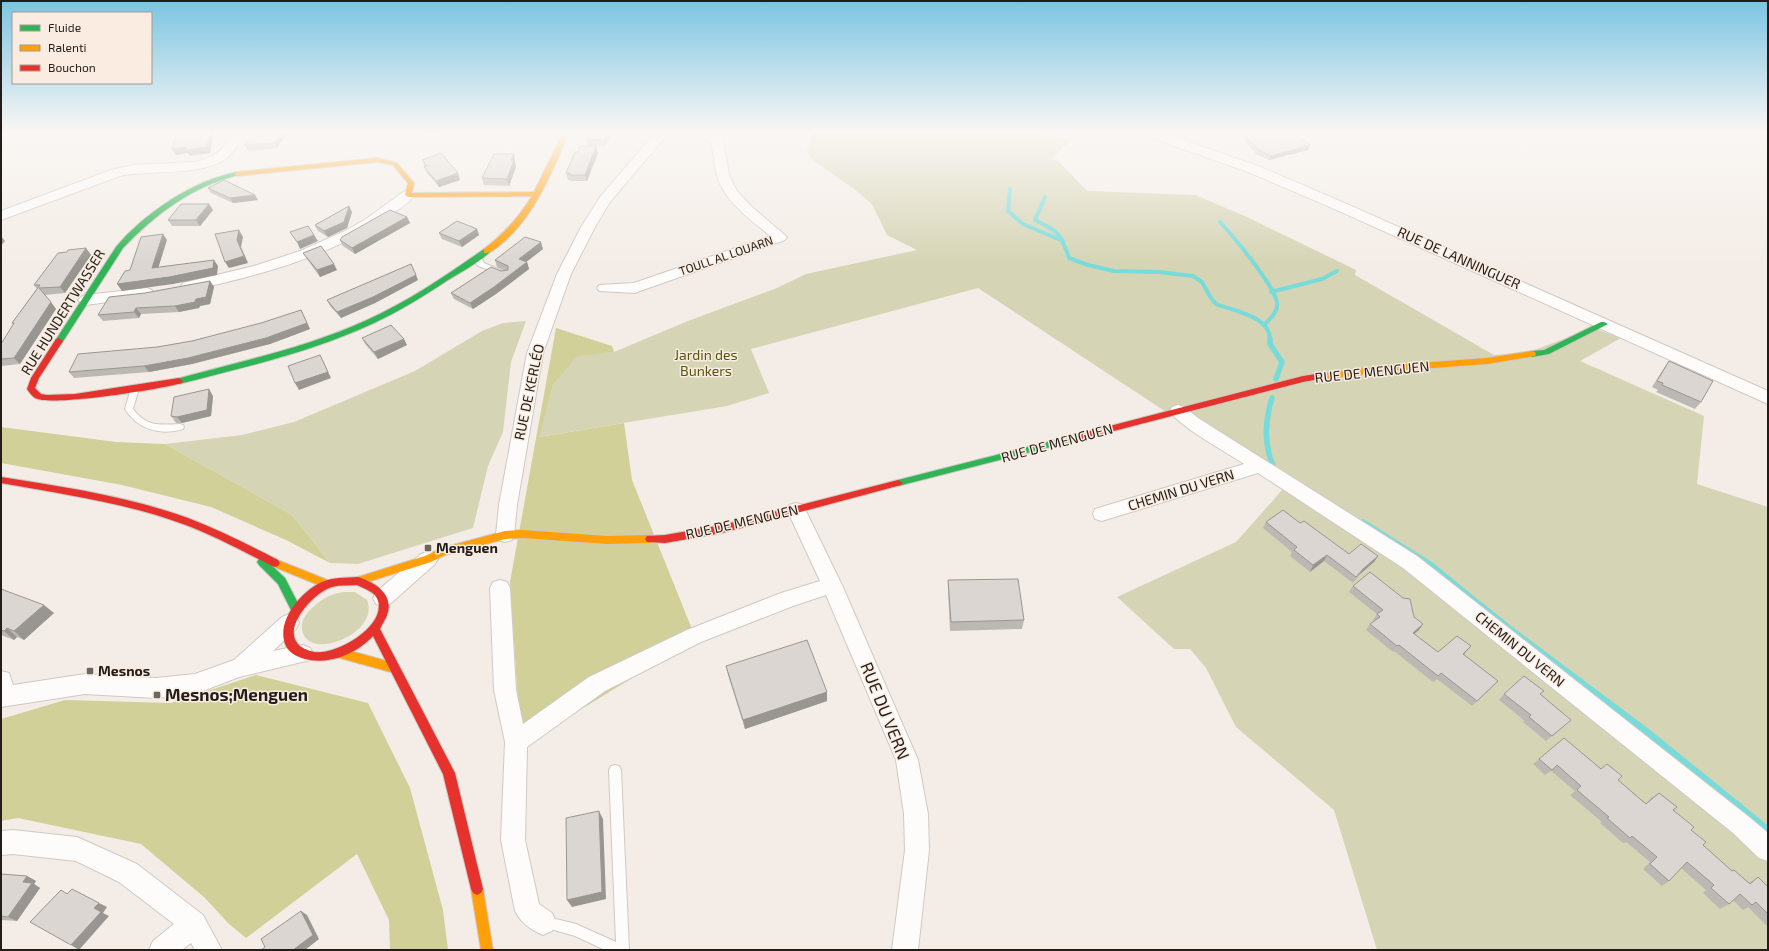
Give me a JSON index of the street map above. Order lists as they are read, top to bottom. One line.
{"streets":{"street":["TOULL AL LOUARN","RUE DE LANNINGUER","RUE HUNDERTWASSER","RUE DE MENGUEN","RUE DE KERLÉO","CHEMIN DU VERN","RUE DU VERN"]},"crossings":[["RUE DE LANNINGUER","RUE DE MENGUEN"],["RUE DE MENGUEN","RUE DE KERLÉO"],["RUE DE MENGUEN","CHEMIN DU VERN"],["RUE DE MENGUEN","RUE DU VERN"]],"parks":["Jardin des Bunkers"],"places":{"transit":["Menguen","Mesnos","Mesnos;Menguen"]},"legend":["Fluide","Ralenti","Bouchon"]}
